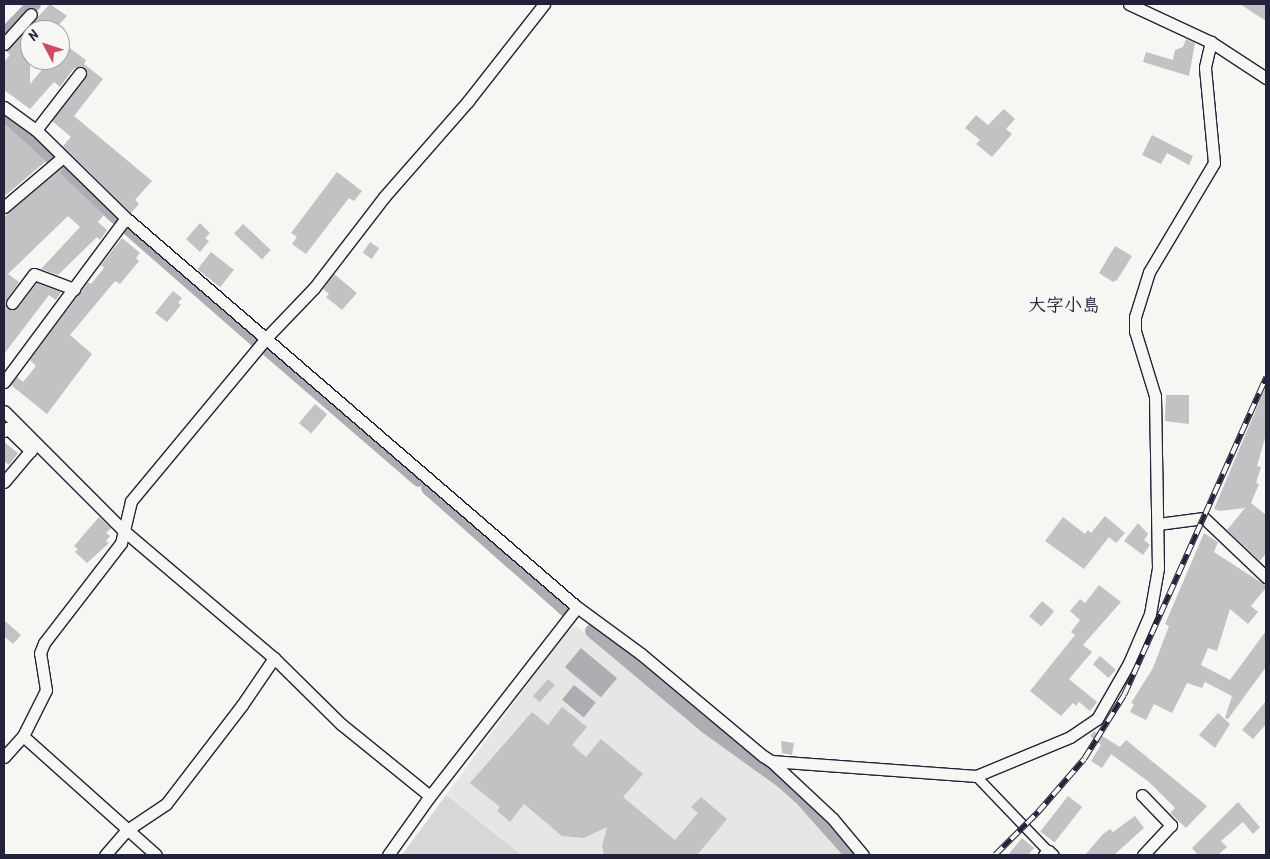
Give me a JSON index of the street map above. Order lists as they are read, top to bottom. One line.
{"districts":["大字小島"],"north":"top left"}
